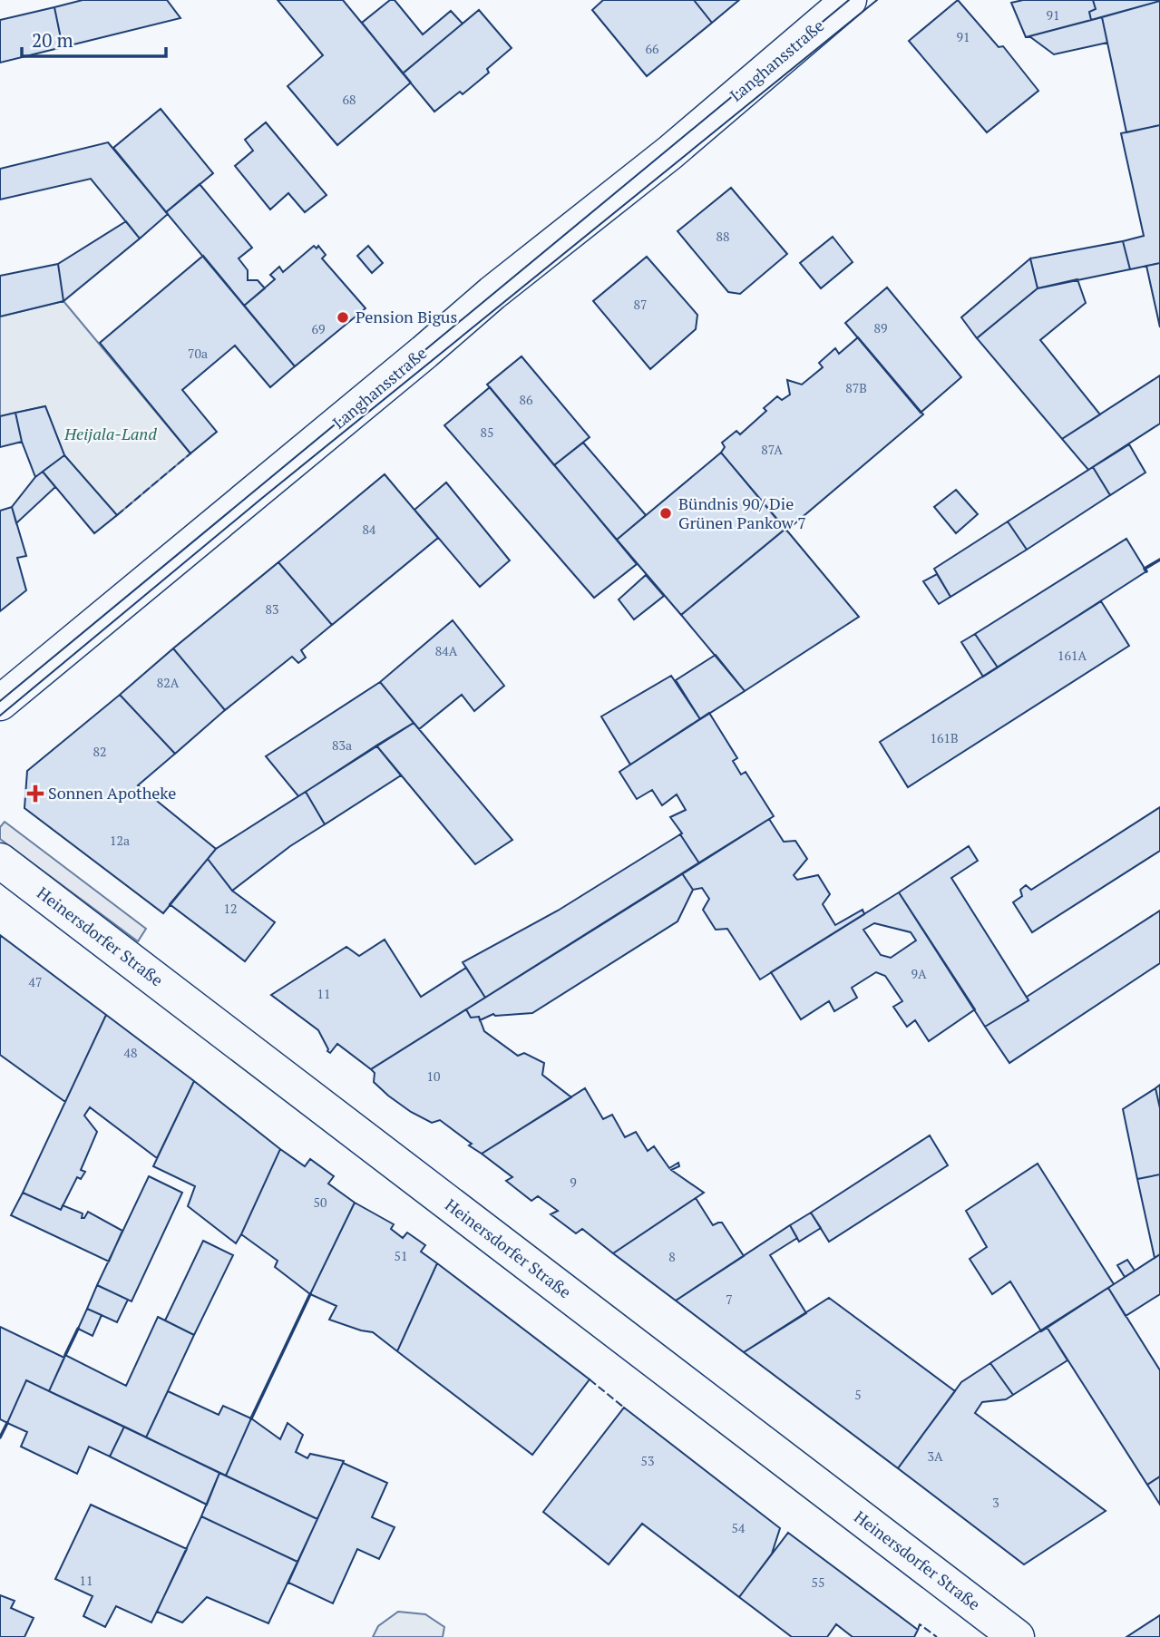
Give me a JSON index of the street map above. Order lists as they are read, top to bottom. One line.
{"streets":{"street":["Langhansstraße","Heinersdorfer Straße"]},"parks":["Heijala-Land"],"places":{"other":["Pension Bigus","Bündnis 90/ Die Grünen Pankow 7"],"health":["Sonnen Apotheke"]},"house_numbers":["91","91","66","68","88","87","89","69","70a","87B","86","85","87A","84","83","84A","161A","82A","161B","83a","82","12a","12","9A","47","11","48","10","9","50","51","8","7","5","3A","53","3","54","11","55"],"scale_bar":"20 m"}
